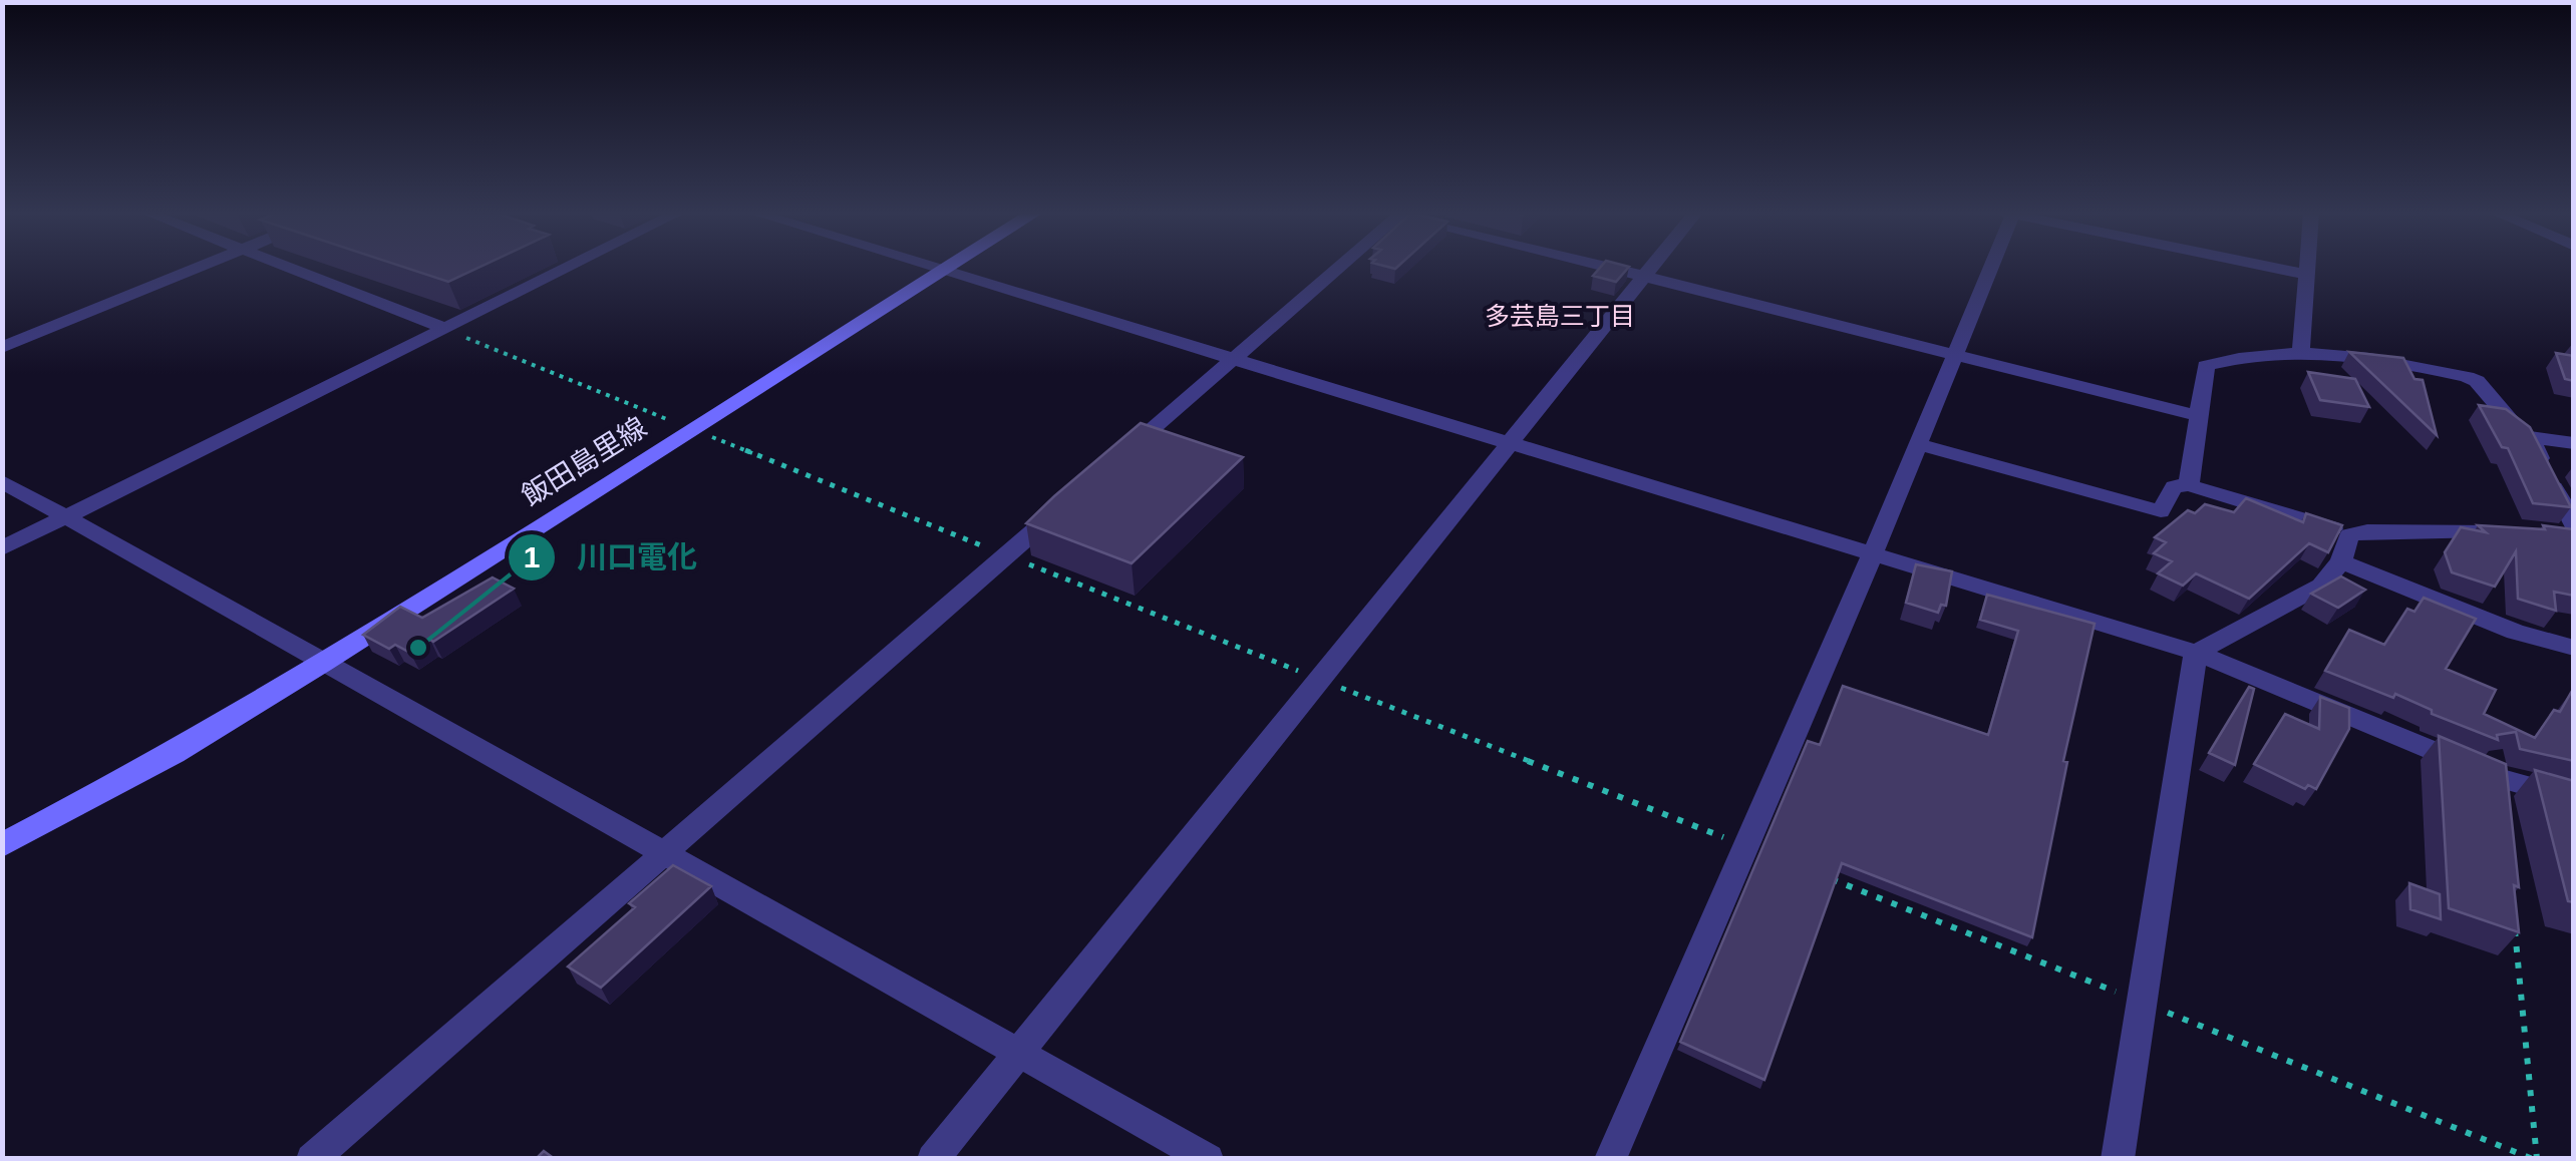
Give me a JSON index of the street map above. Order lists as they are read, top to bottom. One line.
{"streets":{"main road":["飯田島里線"]},"districts":["多芸島三丁目"],"places":["川口電化"]}
